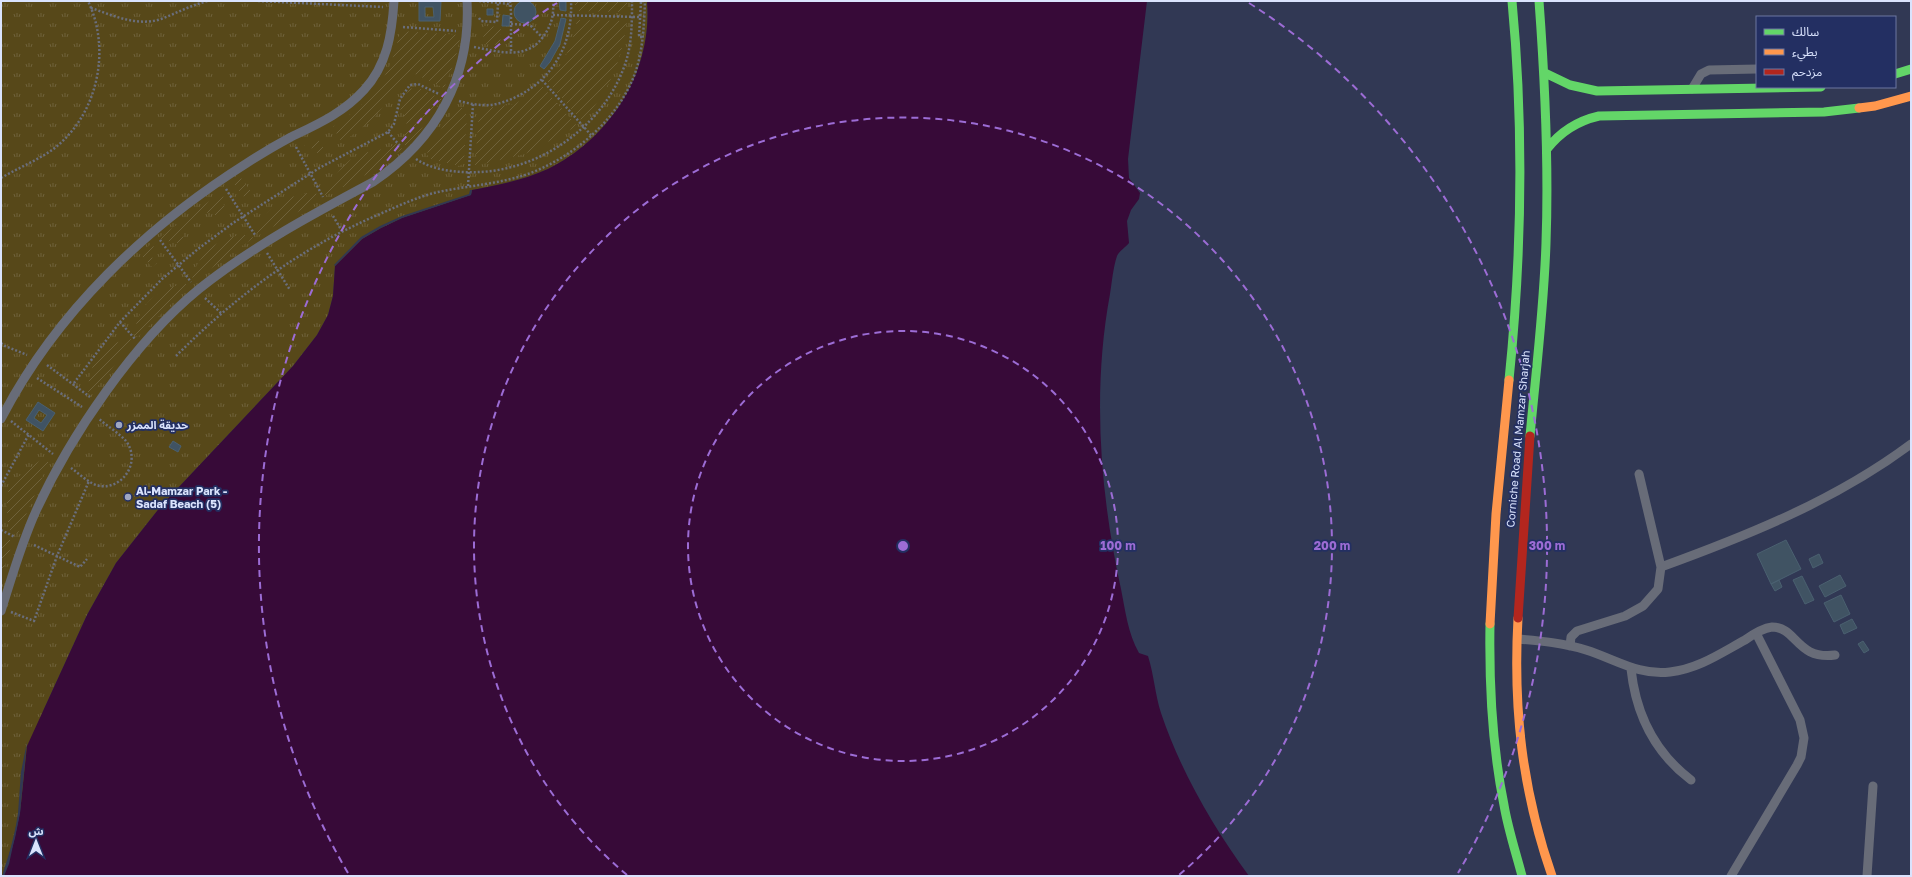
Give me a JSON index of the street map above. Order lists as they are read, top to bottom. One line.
{"streets":{"street":["Corniche Road Al Mamzar Sharjah"]},"places":["حديقة الممزر","Al-Mamzar Park - Sadaf Beach (5)"],"legend":["سالك","بطيء","مزدحم"],"north":"top","rings":["100 m","200 m","300 m"]}
